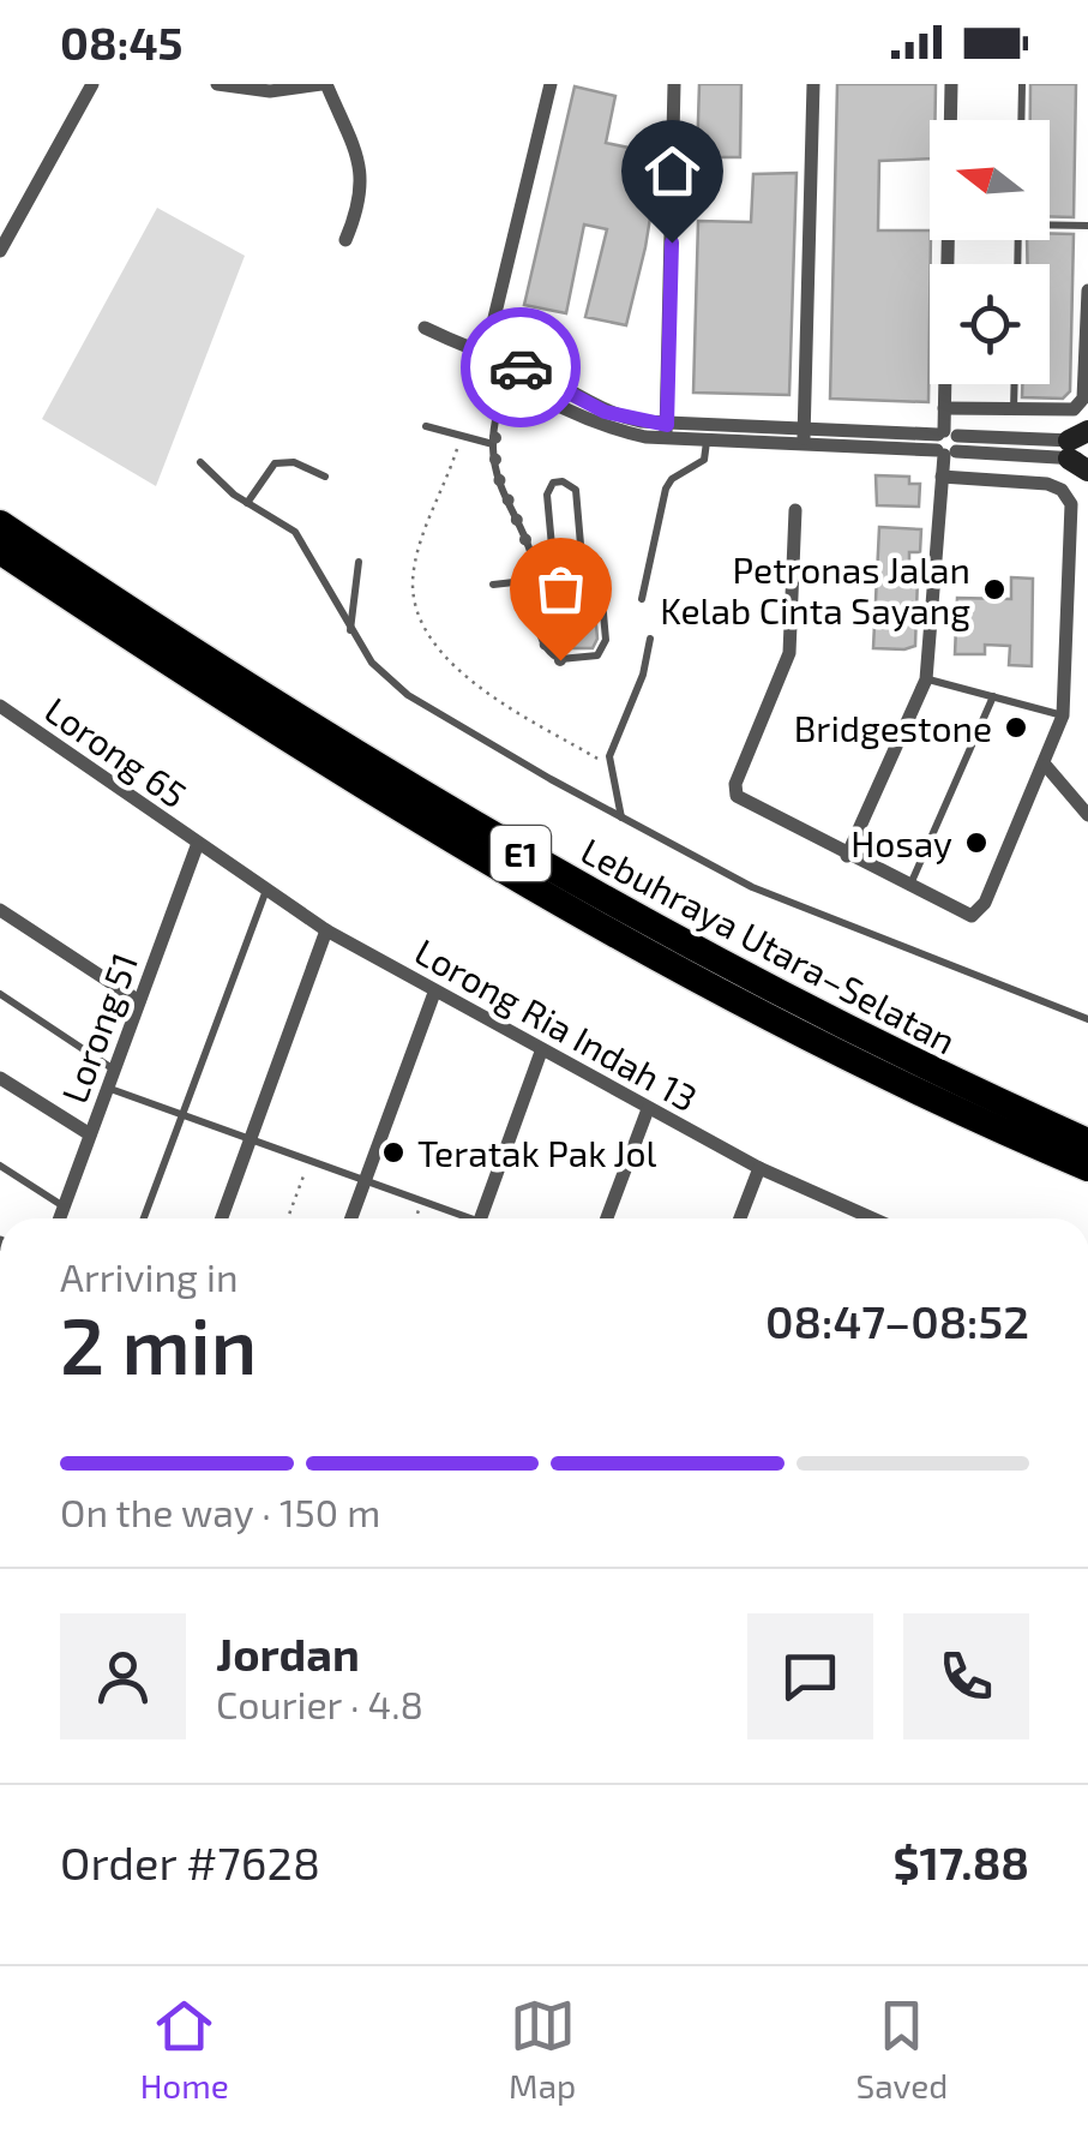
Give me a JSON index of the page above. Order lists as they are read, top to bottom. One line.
{"streets":{"highway":["E1","Lebuhraya Utara–Selatan"],"street":["Lorong 65","Lorong Ria Indah 13","Lorong 51"]},"crossings":[["Lorong 65","Lorong Ria Indah 13"],["Lorong 65","Lorong 51"],["Lorong Ria Indah 13","Lorong 51"]],"places":["Petronas Jalan Kelab Cinta Sayang","Bridgestone","Hosay","Teratak Pak Jol"],"north":"left","page":{"status":"08:45","heading":["2 min","Arriving in","08:47–08:52"],"panel":["Jordan","Courier · 4.8","Order #7628","$17.88"],"bar":"On the way · 150 m","tabs":["Home","Map","Saved"]}}
